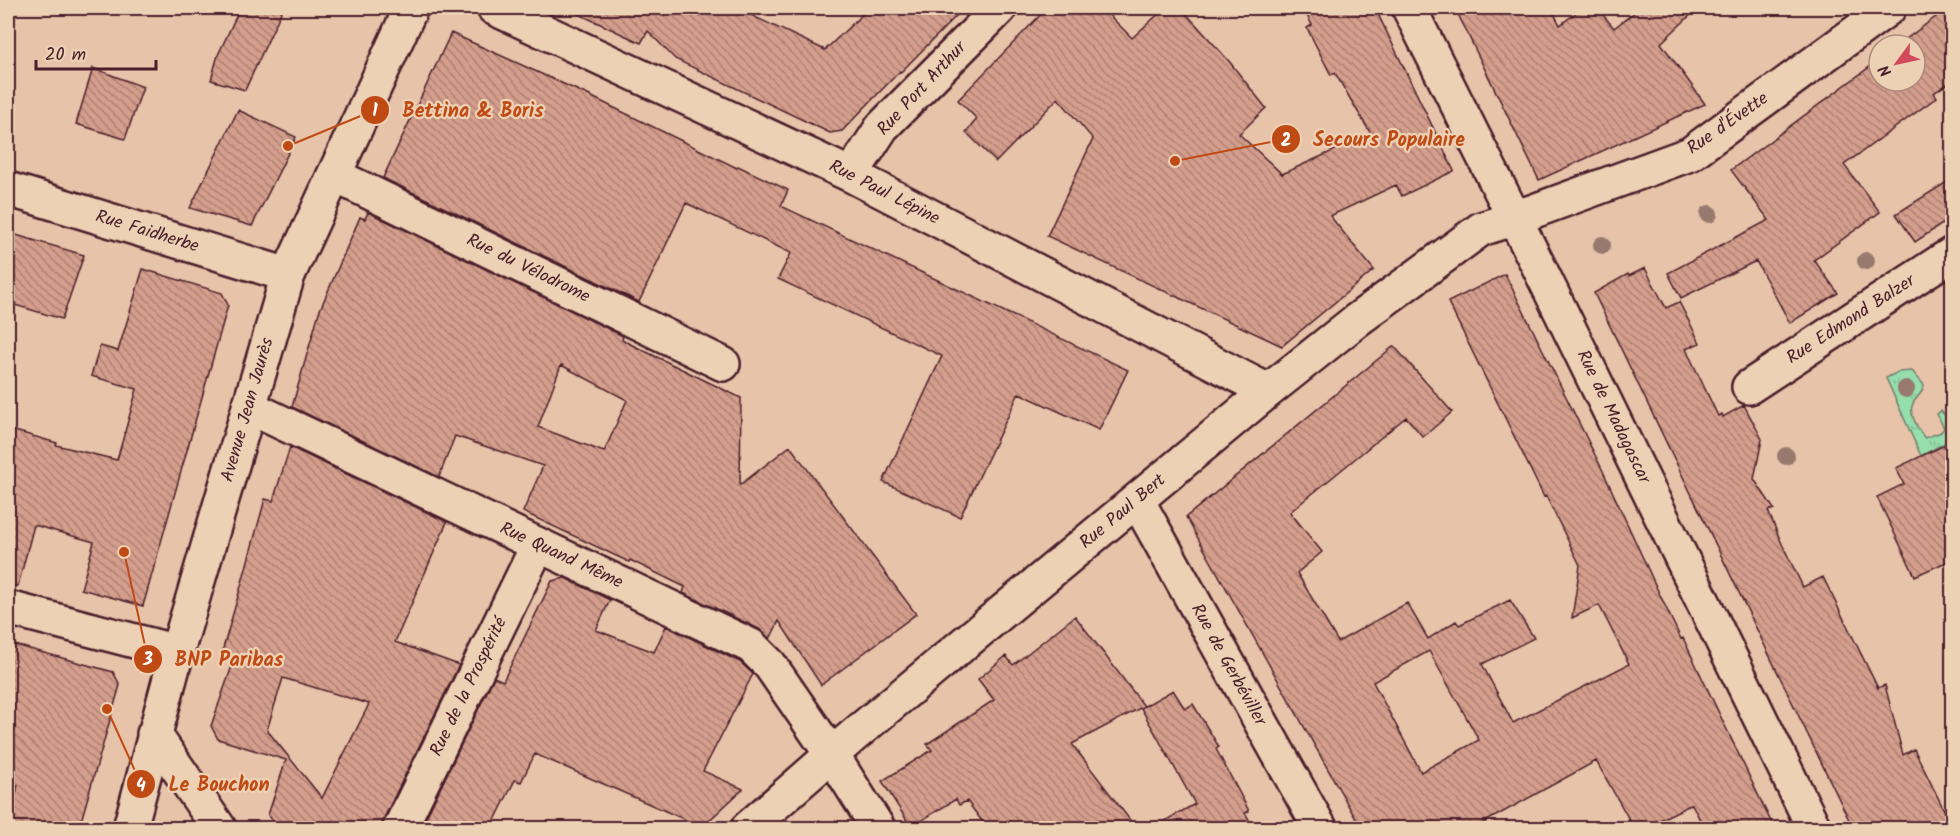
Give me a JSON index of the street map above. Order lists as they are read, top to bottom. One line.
{"streets":{"street":["Rue Port Arthur","Rue d'Évette","Rue Paul Lépine","Rue Faidherbe","Rue du Vélodrome","Rue Edmond Balzer","Avenue Jean Jaurès","Rue de Madagascar","Rue Paul Bert","Rue Quand Même","Rue de Gerbéviller","Rue de la Prospérité"]},"crossings":[["Rue Port Arthur","Rue Paul Lépine"],["Rue d'Évette","Rue de Madagascar"],["Rue d'Évette","Rue Paul Bert"],["Rue Paul Lépine","Rue Paul Bert"],["Rue Faidherbe","Avenue Jean Jaurès"],["Rue du Vélodrome","Avenue Jean Jaurès"],["Avenue Jean Jaurès","Rue Quand Même"],["Rue de Madagascar","Rue Paul Bert"],["Rue Paul Bert","Rue Quand Même"],["Rue Paul Bert","Rue de Gerbéviller"],["Rue Quand Même","Rue de la Prospérité"]],"places":["Bettina & Boris","Secours Populaire","BNP Paribas","Le Bouchon"],"scale_bar":"20 m","north":"bottom left"}
